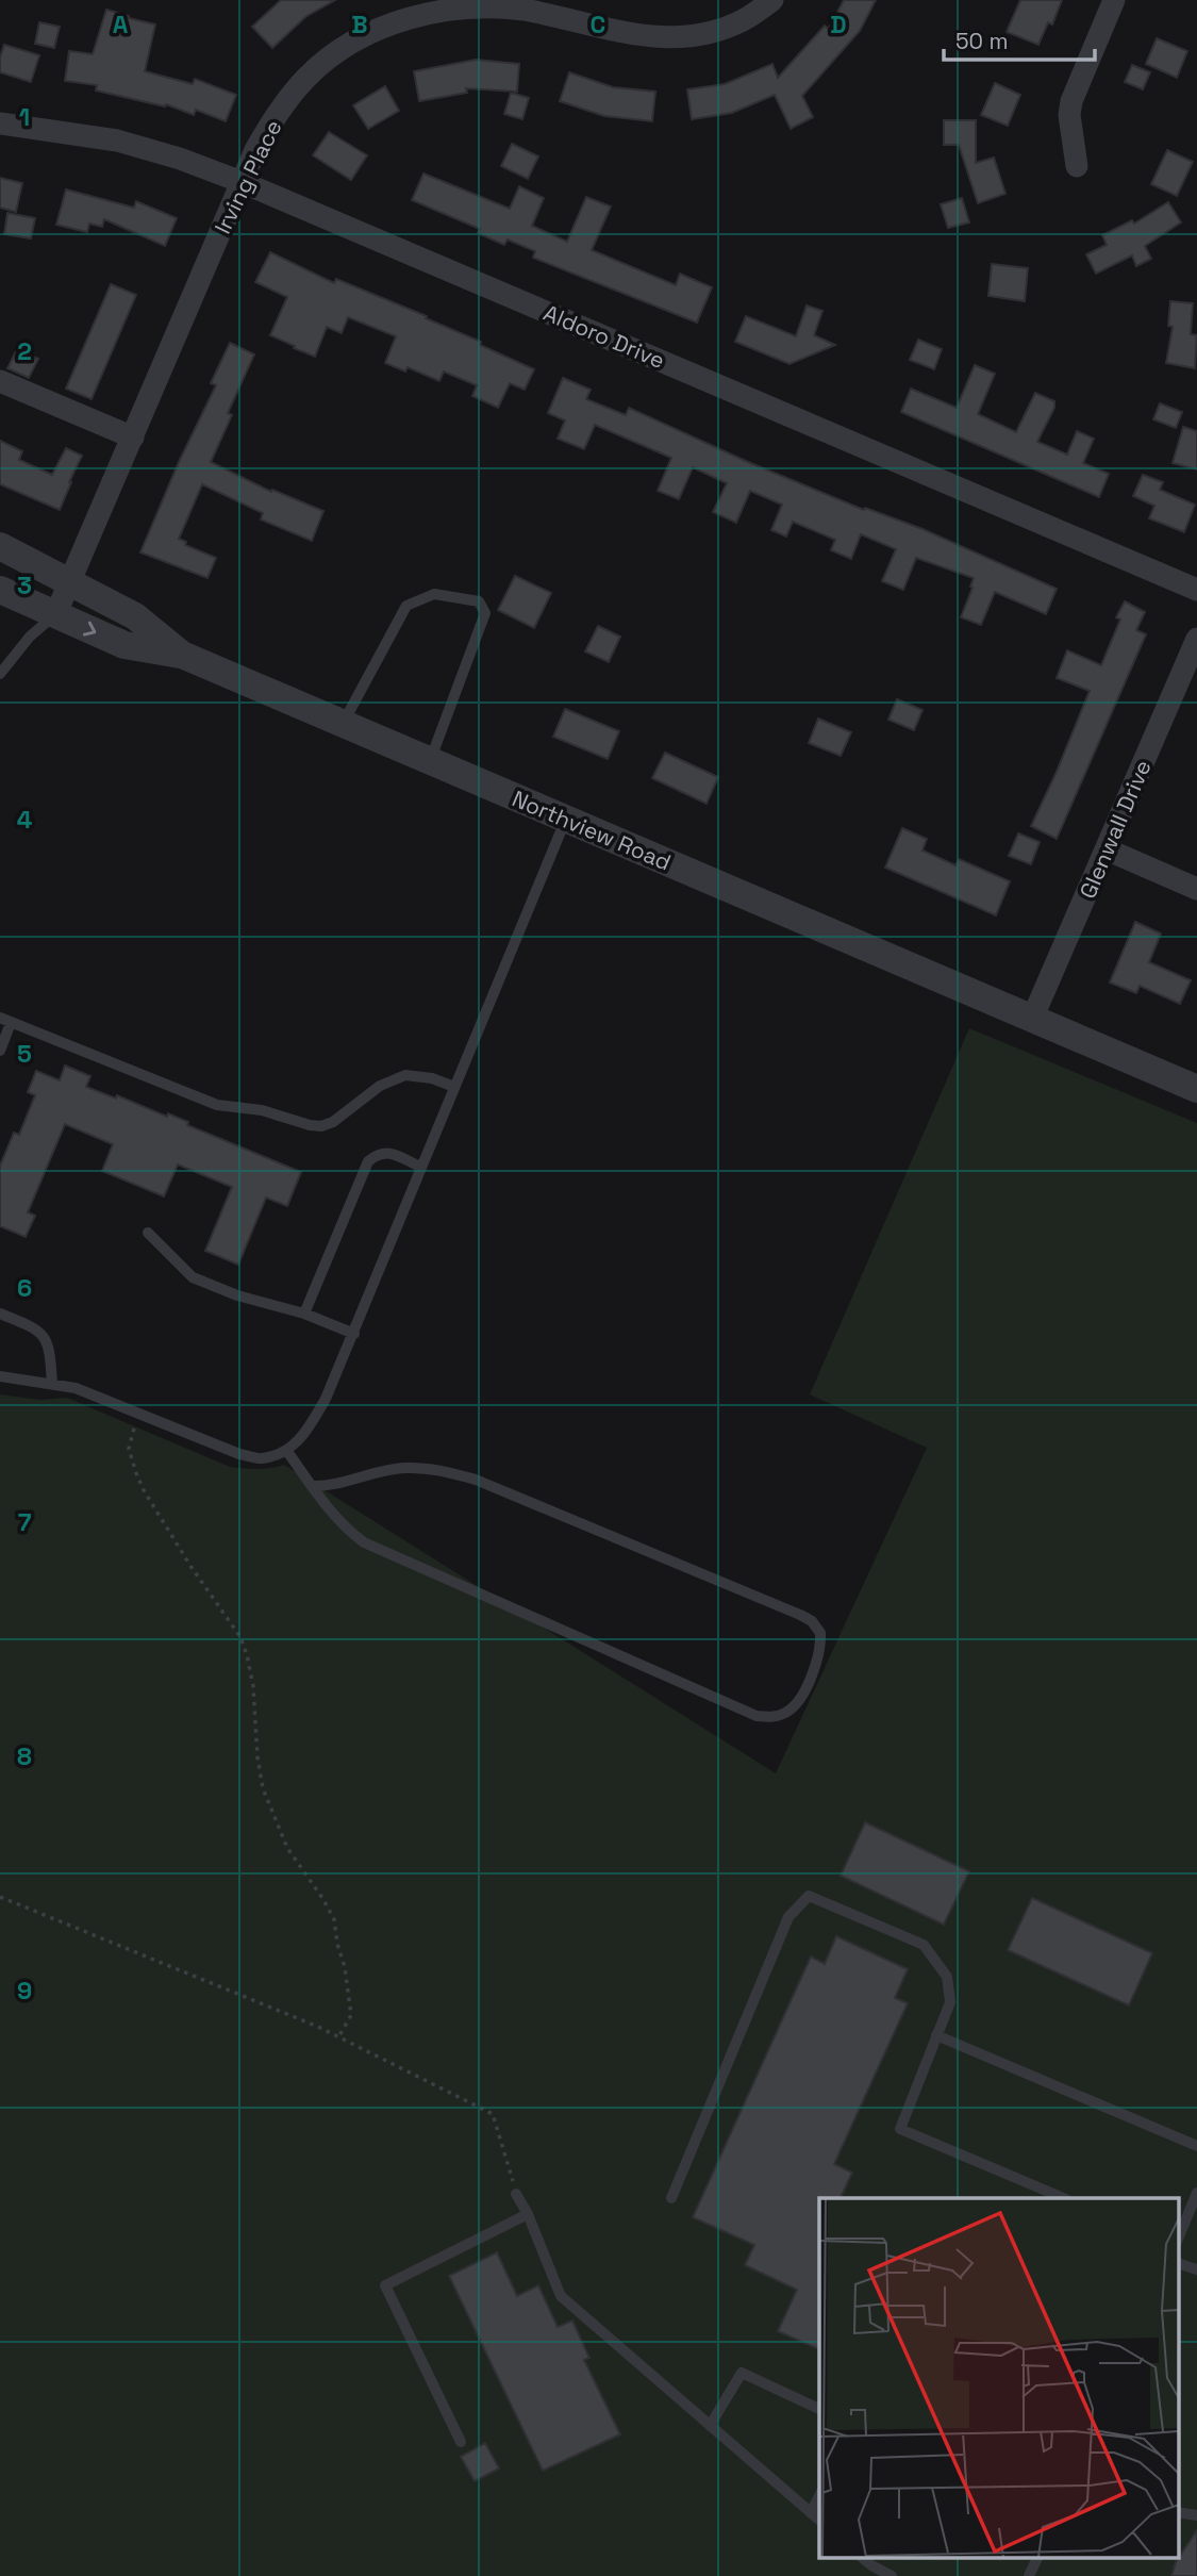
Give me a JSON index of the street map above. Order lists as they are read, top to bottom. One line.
{"streets":{"street":["Irving Place","Aldoro Drive","Glenwall Drive","Northview Road"]},"crossings":[["Irving Place","Aldoro Drive"],["Irving Place","Northview Road"],["Glenwall Drive","Northview Road"]],"scale_bar":"50 m","grid":{"columns":["A","B","C","D"],"rows":["1","2","3","4","5","6","7","8","9"]}}
